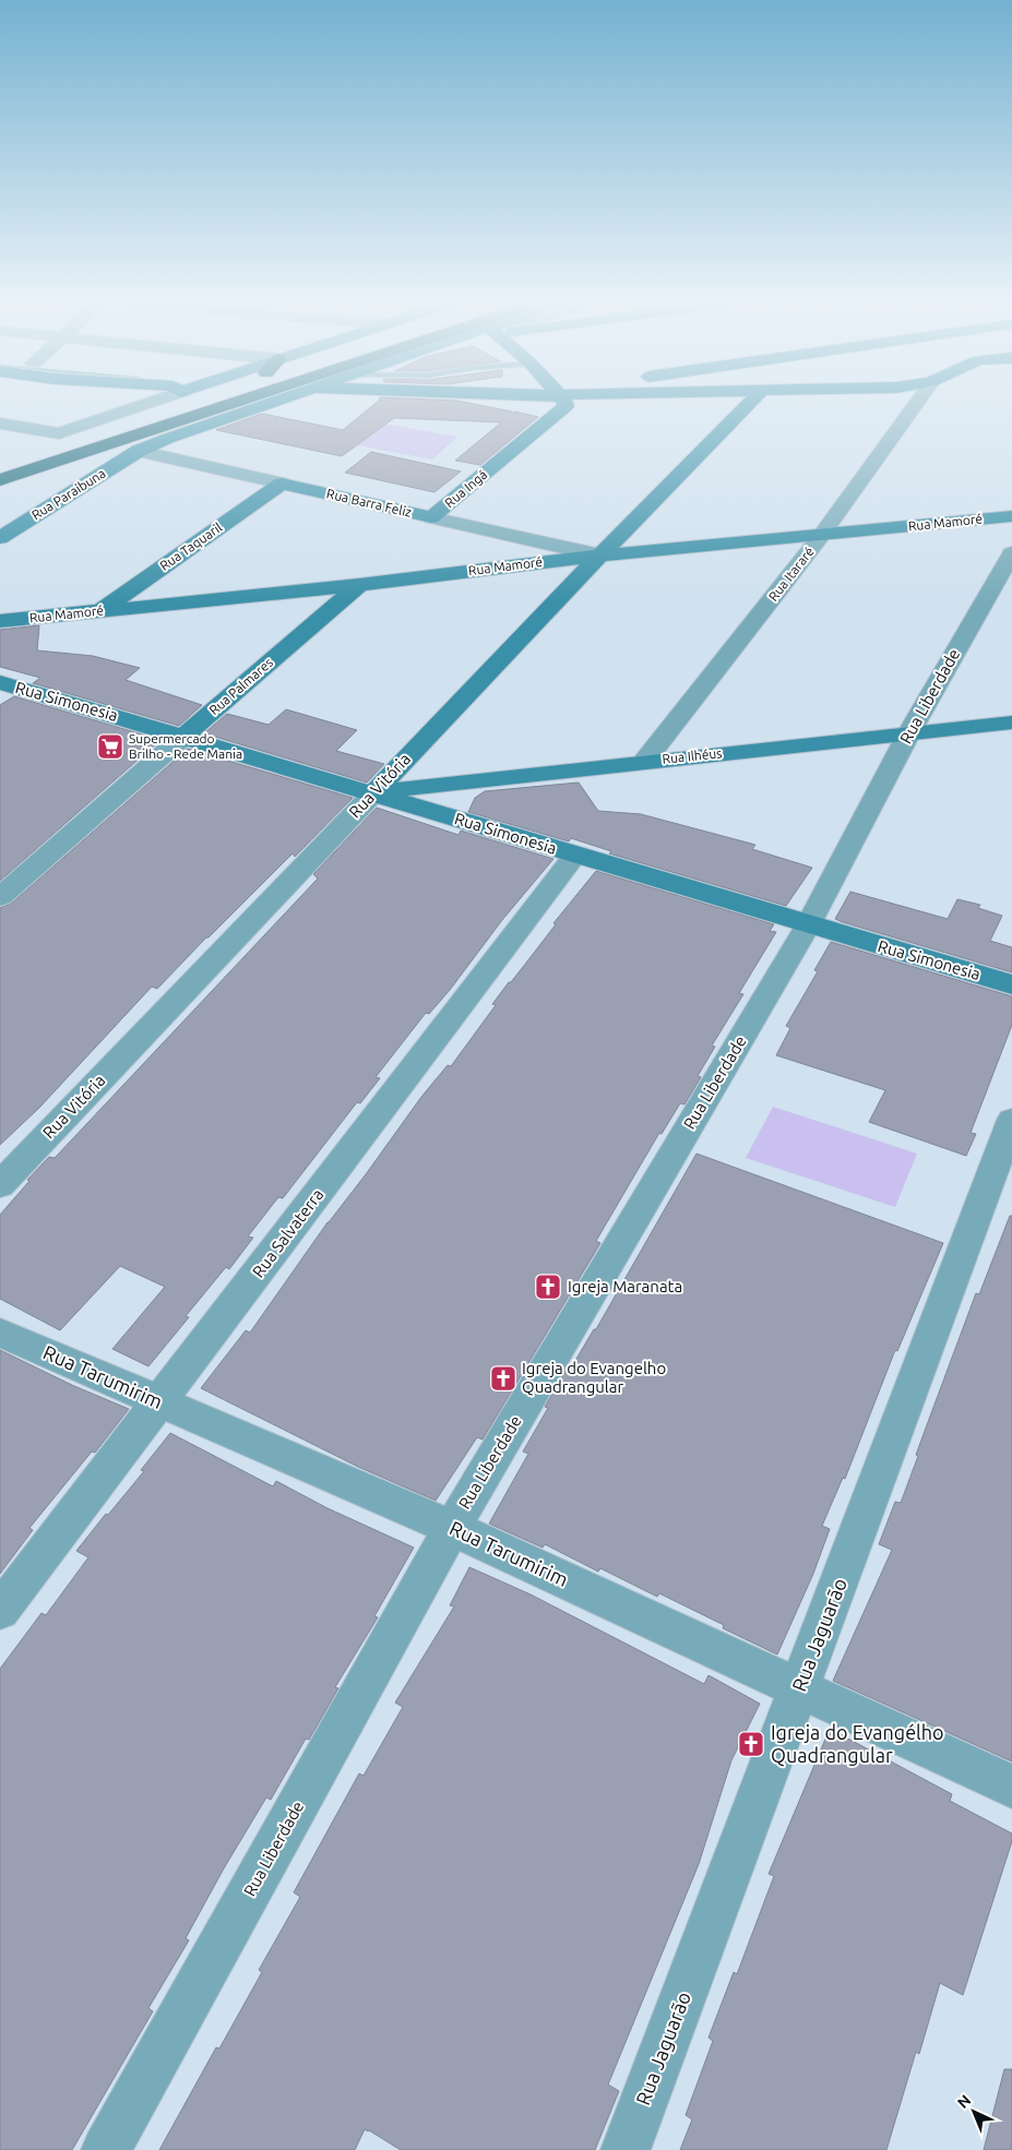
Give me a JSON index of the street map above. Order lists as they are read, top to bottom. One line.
{"streets":{"street":["Rua Ingá","Rua Paraibuna","Rua Barra Feliz","Rua Mamoré","Rua Taquaril","Rua Itararé","Rua Palmares","Rua Liberdade","Rua Simonesia","Rua Ilhéus","Rua Vitória","Rua Salvaterra","Rua Tarumirim","Rua Jaguarão"]},"crossings":[["Rua Ingá","Rua Barra Feliz"],["Rua Paraibuna","Rua Barra Feliz"],["Rua Barra Feliz","Rua Mamoré"],["Rua Barra Feliz","Rua Taquaril"],["Rua Barra Feliz","Rua Vitória"],["Rua Mamoré","Rua Taquaril"],["Rua Mamoré","Rua Itararé"],["Rua Mamoré","Rua Palmares"],["Rua Mamoré","Rua Vitória"],["Rua Itararé","Rua Ilhéus"],["Rua Palmares","Rua Simonesia"],["Rua Liberdade","Rua Simonesia"],["Rua Liberdade","Rua Ilhéus"],["Rua Liberdade","Rua Tarumirim"],["Rua Simonesia","Rua Ilhéus"],["Rua Simonesia","Rua Vitória"],["Rua Simonesia","Rua Salvaterra"],["Rua Salvaterra","Rua Tarumirim"],["Rua Tarumirim","Rua Jaguarão"]],"places":{"supermarket":["Supermercado Brilho - Rede Mania"],"church":["Igreja Maranata","Igreja do Evangelho Quadrangular","Igreja do Evangélho Quadrangular"]},"north":"top left"}
